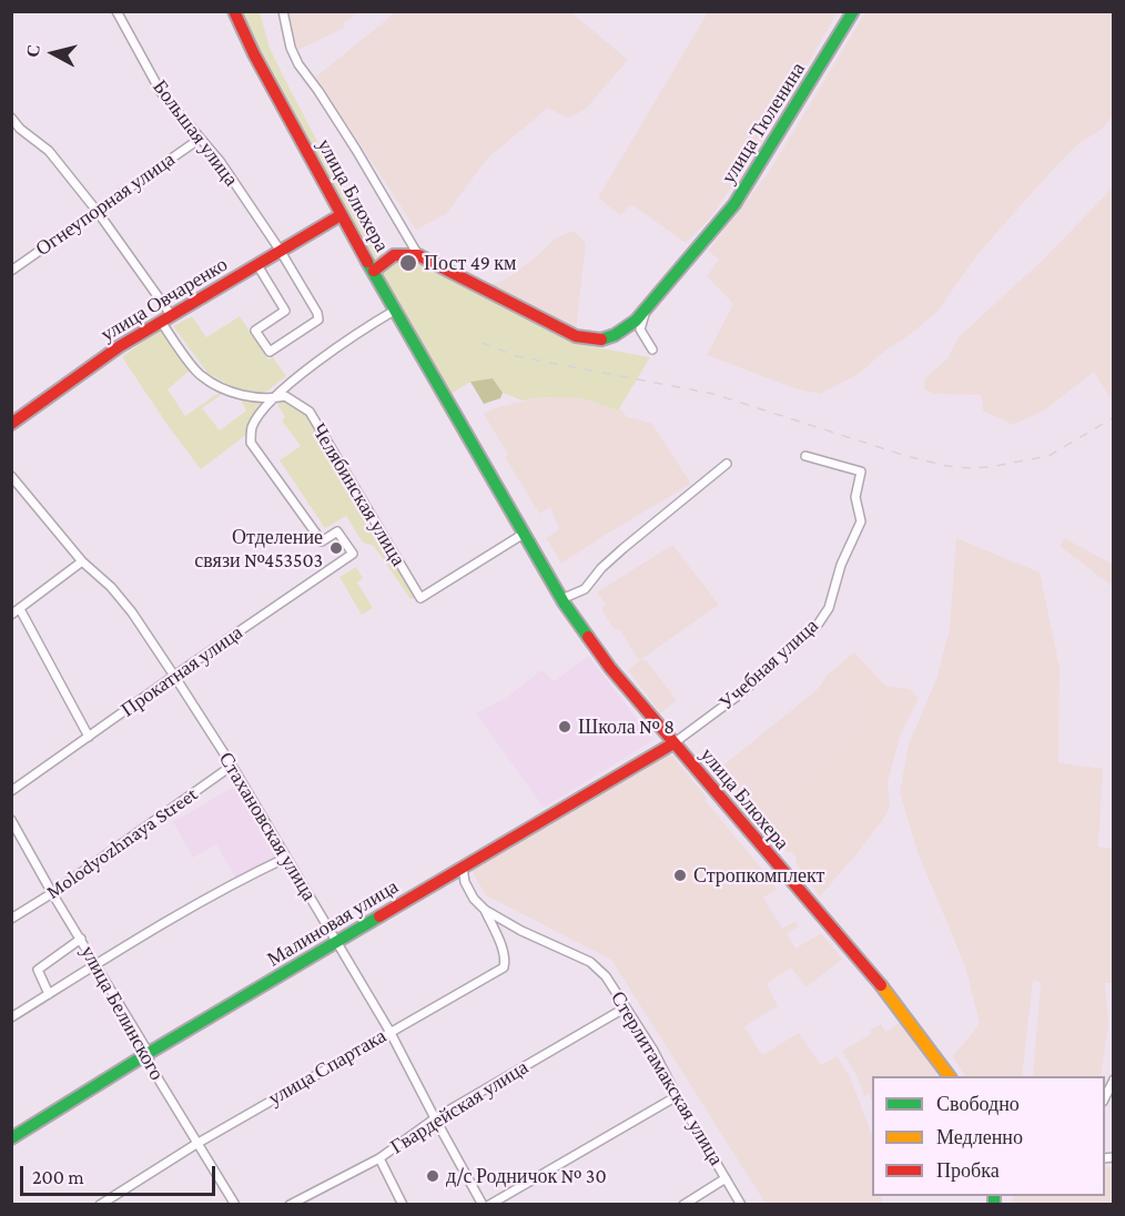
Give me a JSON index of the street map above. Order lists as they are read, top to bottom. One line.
{"streets":{"main road":["улица Тюленина","улица Блюхера","улица Овчаренко","Малиновая улица"],"street":["Большая улица","Огнеупорная улица","Челябинская улица","Учебная улица","Прокатная улица","Стахановская улица","Molodyozhnaya Street","улица Белинского","улица Спартака","Стерлитамакская улица","Гвардейская улица"]},"crossings":[["Большая улица","Огнеупорная улица"],["Большая улица","улица Овчаренко"],["улица Блюхера","улица Овчаренко"],["улица Блюхера","Челябинская улица"],["улица Блюхера","Учебная улица"],["улица Блюхера","Малиновая улица"],["Огнеупорная улица","Челябинская улица"],["улица Овчаренко","Челябинская улица"],["Челябинская улица","Прокатная улица"],["Учебная улица","Малиновая улица"],["Прокатная улица","Стахановская улица"],["Стахановская улица","Molodyozhnaya Street"],["Стахановская улица","Малиновая улица"],["Стахановская улица","улица Спартака"],["Стахановская улица","Гвардейская улица"],["Molodyozhnaya Street","улица Белинского"],["Малиновая улица","улица Белинского"],["Малиновая улица","Стерлитамакская улица"],["улица Белинского","улица Спартака"],["улица Спартака","Стерлитамакская улица"],["Стерлитамакская улица","Гвардейская улица"]],"places":["Пост 49 км","Отделение связи №453503","Школа № 8","Стропкомплект","д/с Родничок № 30"],"legend":["Свободно","Медленно","Пробка"],"scale_bar":"200 m","north":"left"}
